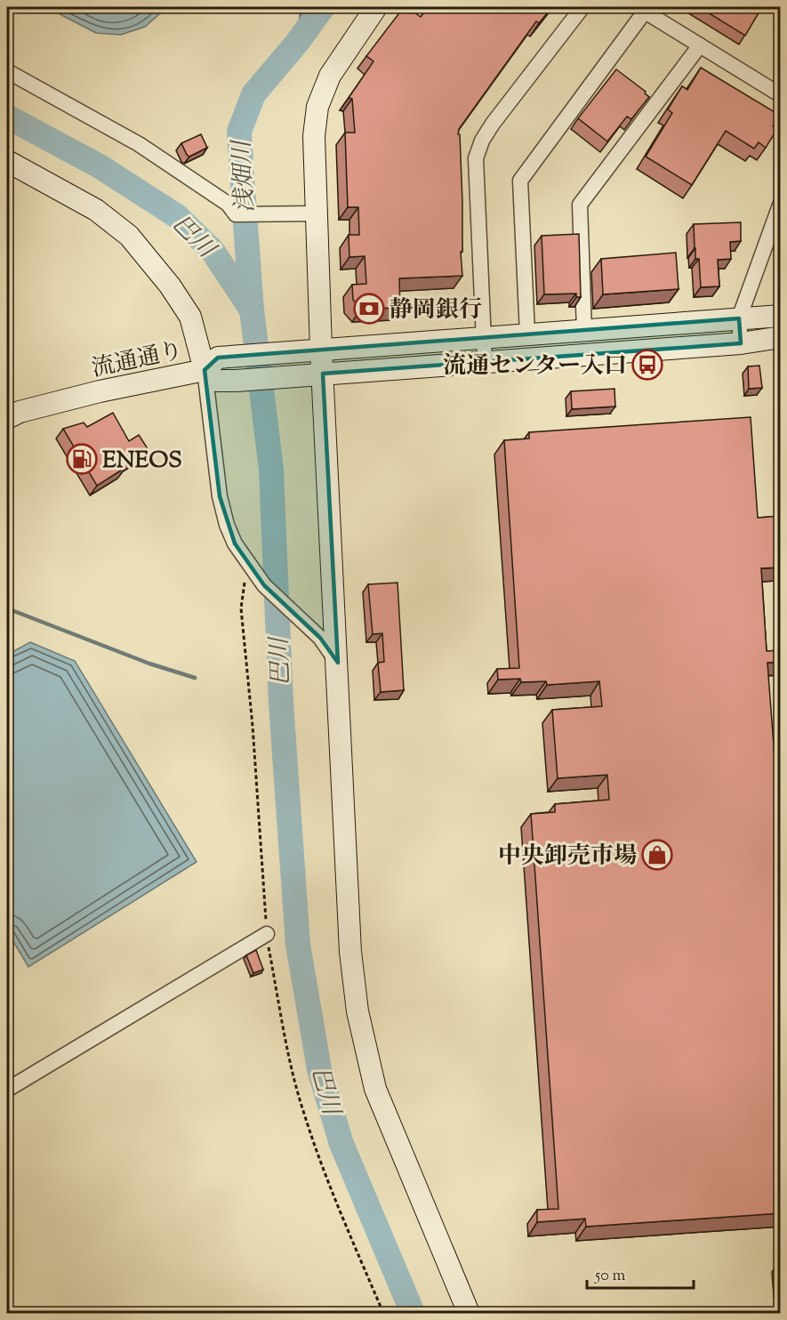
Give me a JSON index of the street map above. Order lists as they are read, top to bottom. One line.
{"streets":{"street":["流通通り"]},"water":["浅畑川","巴川"],"places":{"bank":["静岡銀行"],"bus stop":["流通センター入口"],"fuel station":["ENEOS"],"shop":["中央卸売市場"]},"scale_bar":"50 m"}
